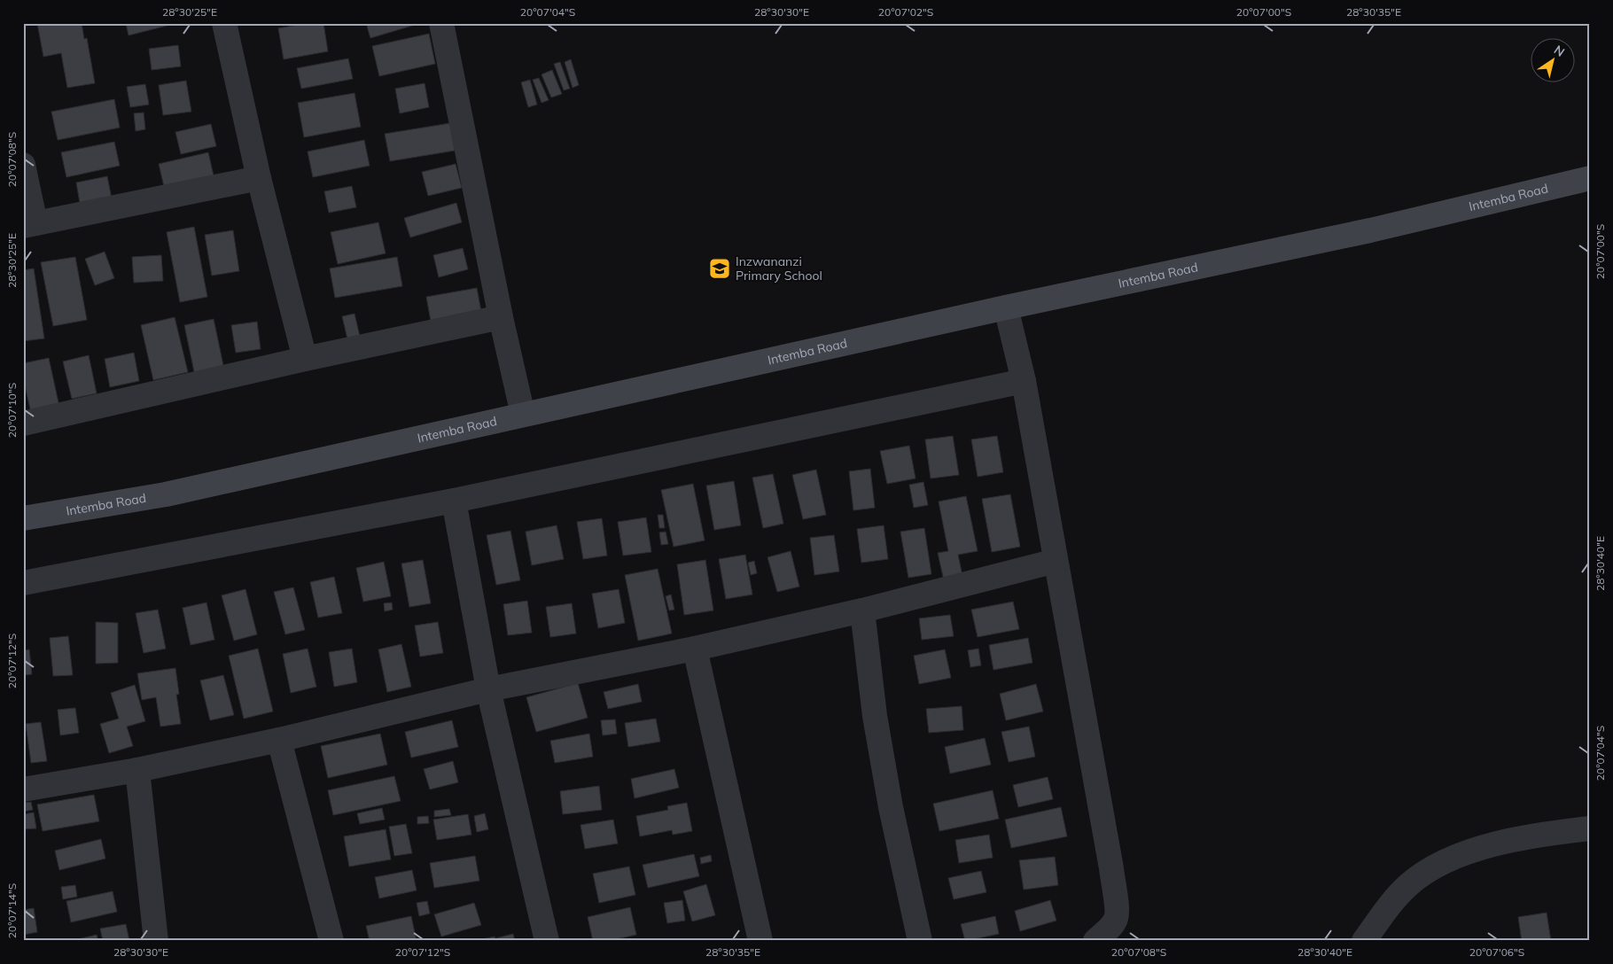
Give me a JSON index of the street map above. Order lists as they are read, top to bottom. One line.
{"streets":{"street":["Intemba Road"]},"places":{"school or university":["Inzwananzi Primary School"]},"north":"top right","coordinates":["28°30'25\"E","20°07'04\"S","28°30'30\"E","20°07'02\"S","20°07'00\"S","28°30'35\"E","20°07'08\"S","20°07'10\"S","28°30'40\"E","20°07'12\"S","20°07'14\"S","20°07'06\"S"]}
